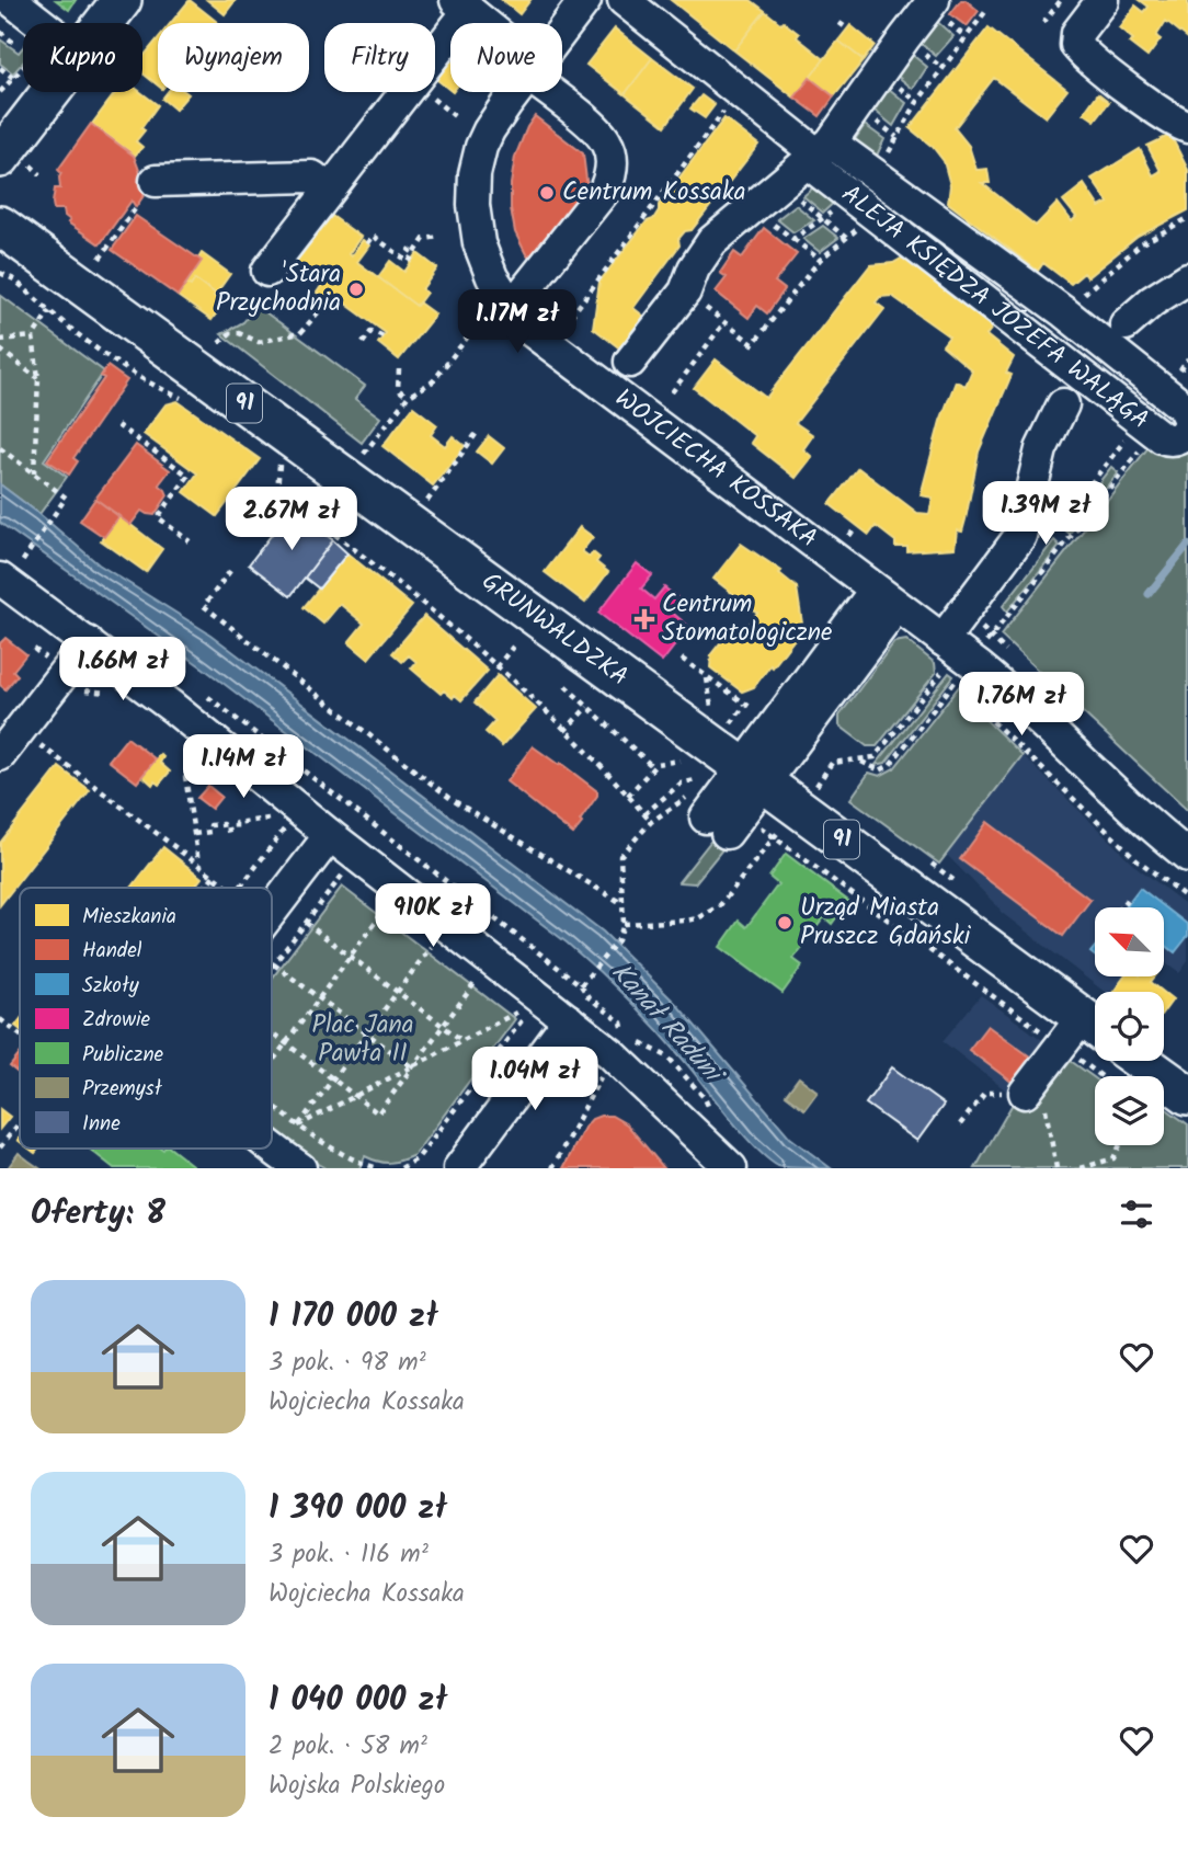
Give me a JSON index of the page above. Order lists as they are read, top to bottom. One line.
{"streets":{"main road":["91","GRUNWALDZKA"],"street":["ALEJA KSIĘDZA JÓZEFA WALĄGA","WOJCIECHA KOSSAKA"]},"water":["Kanał Raduni"],"parks":["Plac Jana Pawła II"],"places":{"other":["Centrum Kossaka","'Stara Przychodnia","Urząd Miasta Pruszcz Gdański"],"health":["Centrum Stomatologiczne"]},"legend":["Mieszkania","Handel","Szkoły","Zdrowie","Publiczne","Przemysł","Inne"],"north":"top left","page":{"chip":["Kupno","Wynajem","Filtry","Nowe"],"price":["1.17M zł","1.39M zł","2.67M zł","1.66M zł","1.76M zł","1.14M zł","910K zł","1.04M zł"],"heading":"Oferty: 8","list":[{"name":"1 170 000 zł","note":"3 pok. · 98 m² · Wojciecha Kossaka"},{"name":"1 390 000 zł","note":"3 pok. · 116 m² · Wojciecha Kossaka"},{"name":"1 040 000 zł","note":"2 pok. · 58 m² · Wojska Polskiego"}]}}
